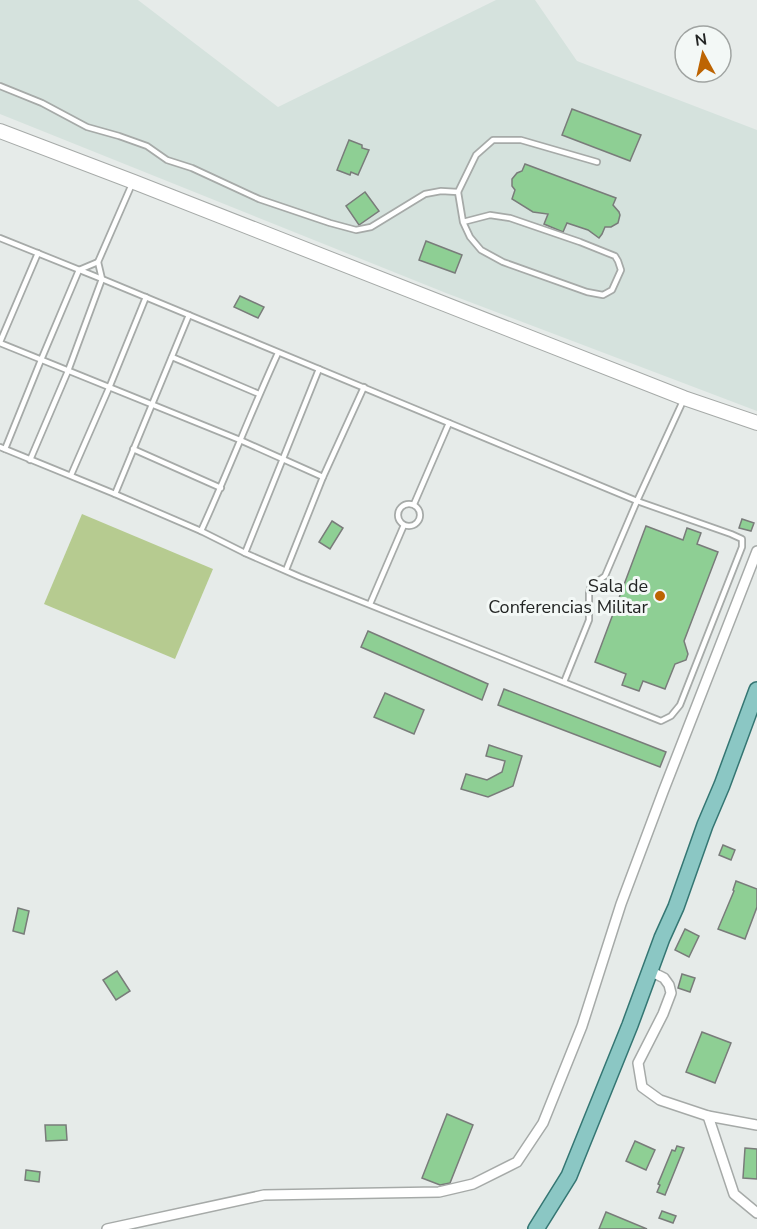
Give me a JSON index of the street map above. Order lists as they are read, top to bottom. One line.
{"places":["Sala de Conferencias Militar"],"north":"top"}
